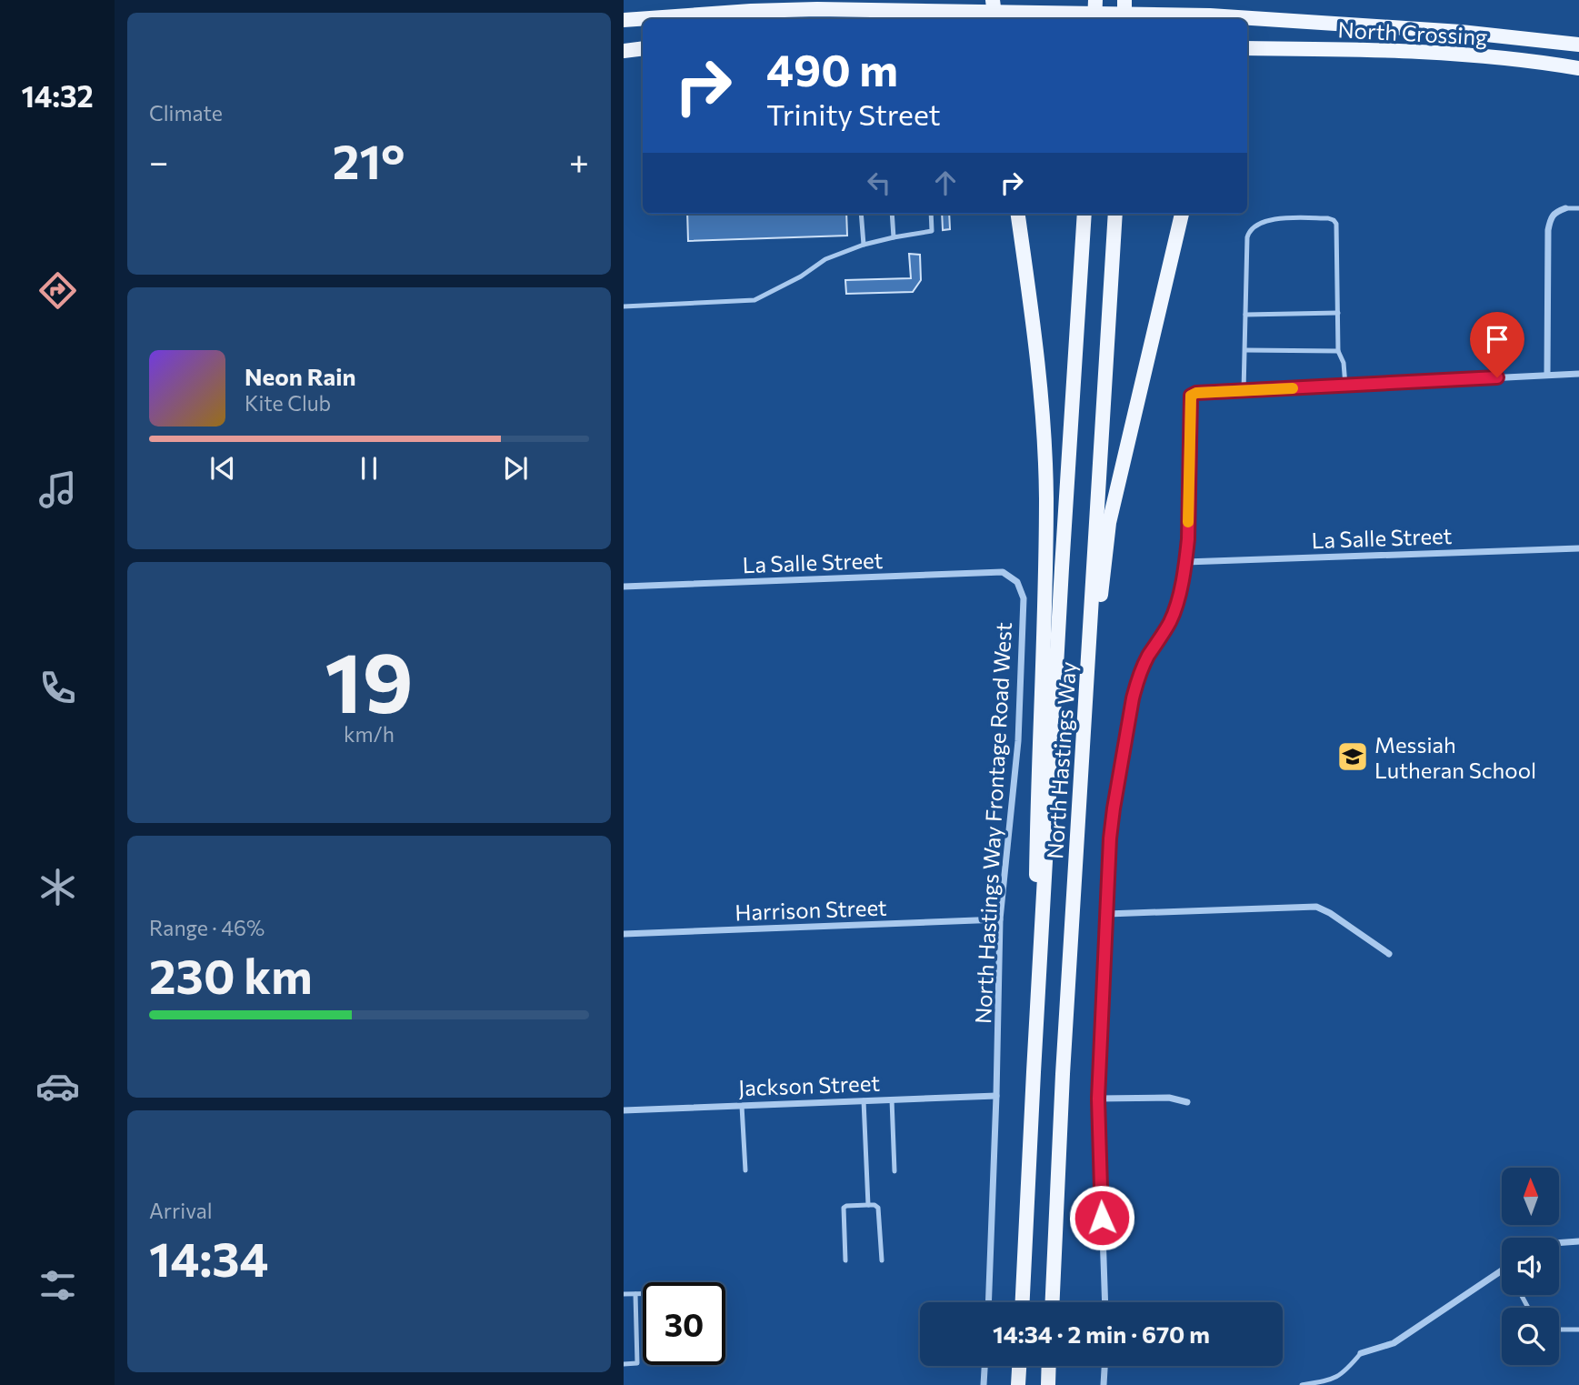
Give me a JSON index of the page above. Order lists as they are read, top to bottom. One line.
{"streets":{"main road":["North Crossing","North Hastings Way"],"street":["La Salle Street","North Hastings Way Frontage Road West","Harrison Street","Jackson Street"]},"crossings":[["La Salle Street","North Hastings Way Frontage Road West"],["North Hastings Way Frontage Road West","Harrison Street"],["North Hastings Way Frontage Road West","Jackson Street"]],"places":{"school or university":["Messiah Lutheran School"]},"north":"top","page":{"tabs":"14:32","tile":["Climate",["19","km/h"],["Range · 46%","230 km"],["Arrival","14:34"]],"turn":["490 m","Trinity Street"],"heat":["−","21°","+"],"song":["Neon Rain","Kite Club"],"limit":"30","trip":"14:34 · 2 min · 670 m"}}
